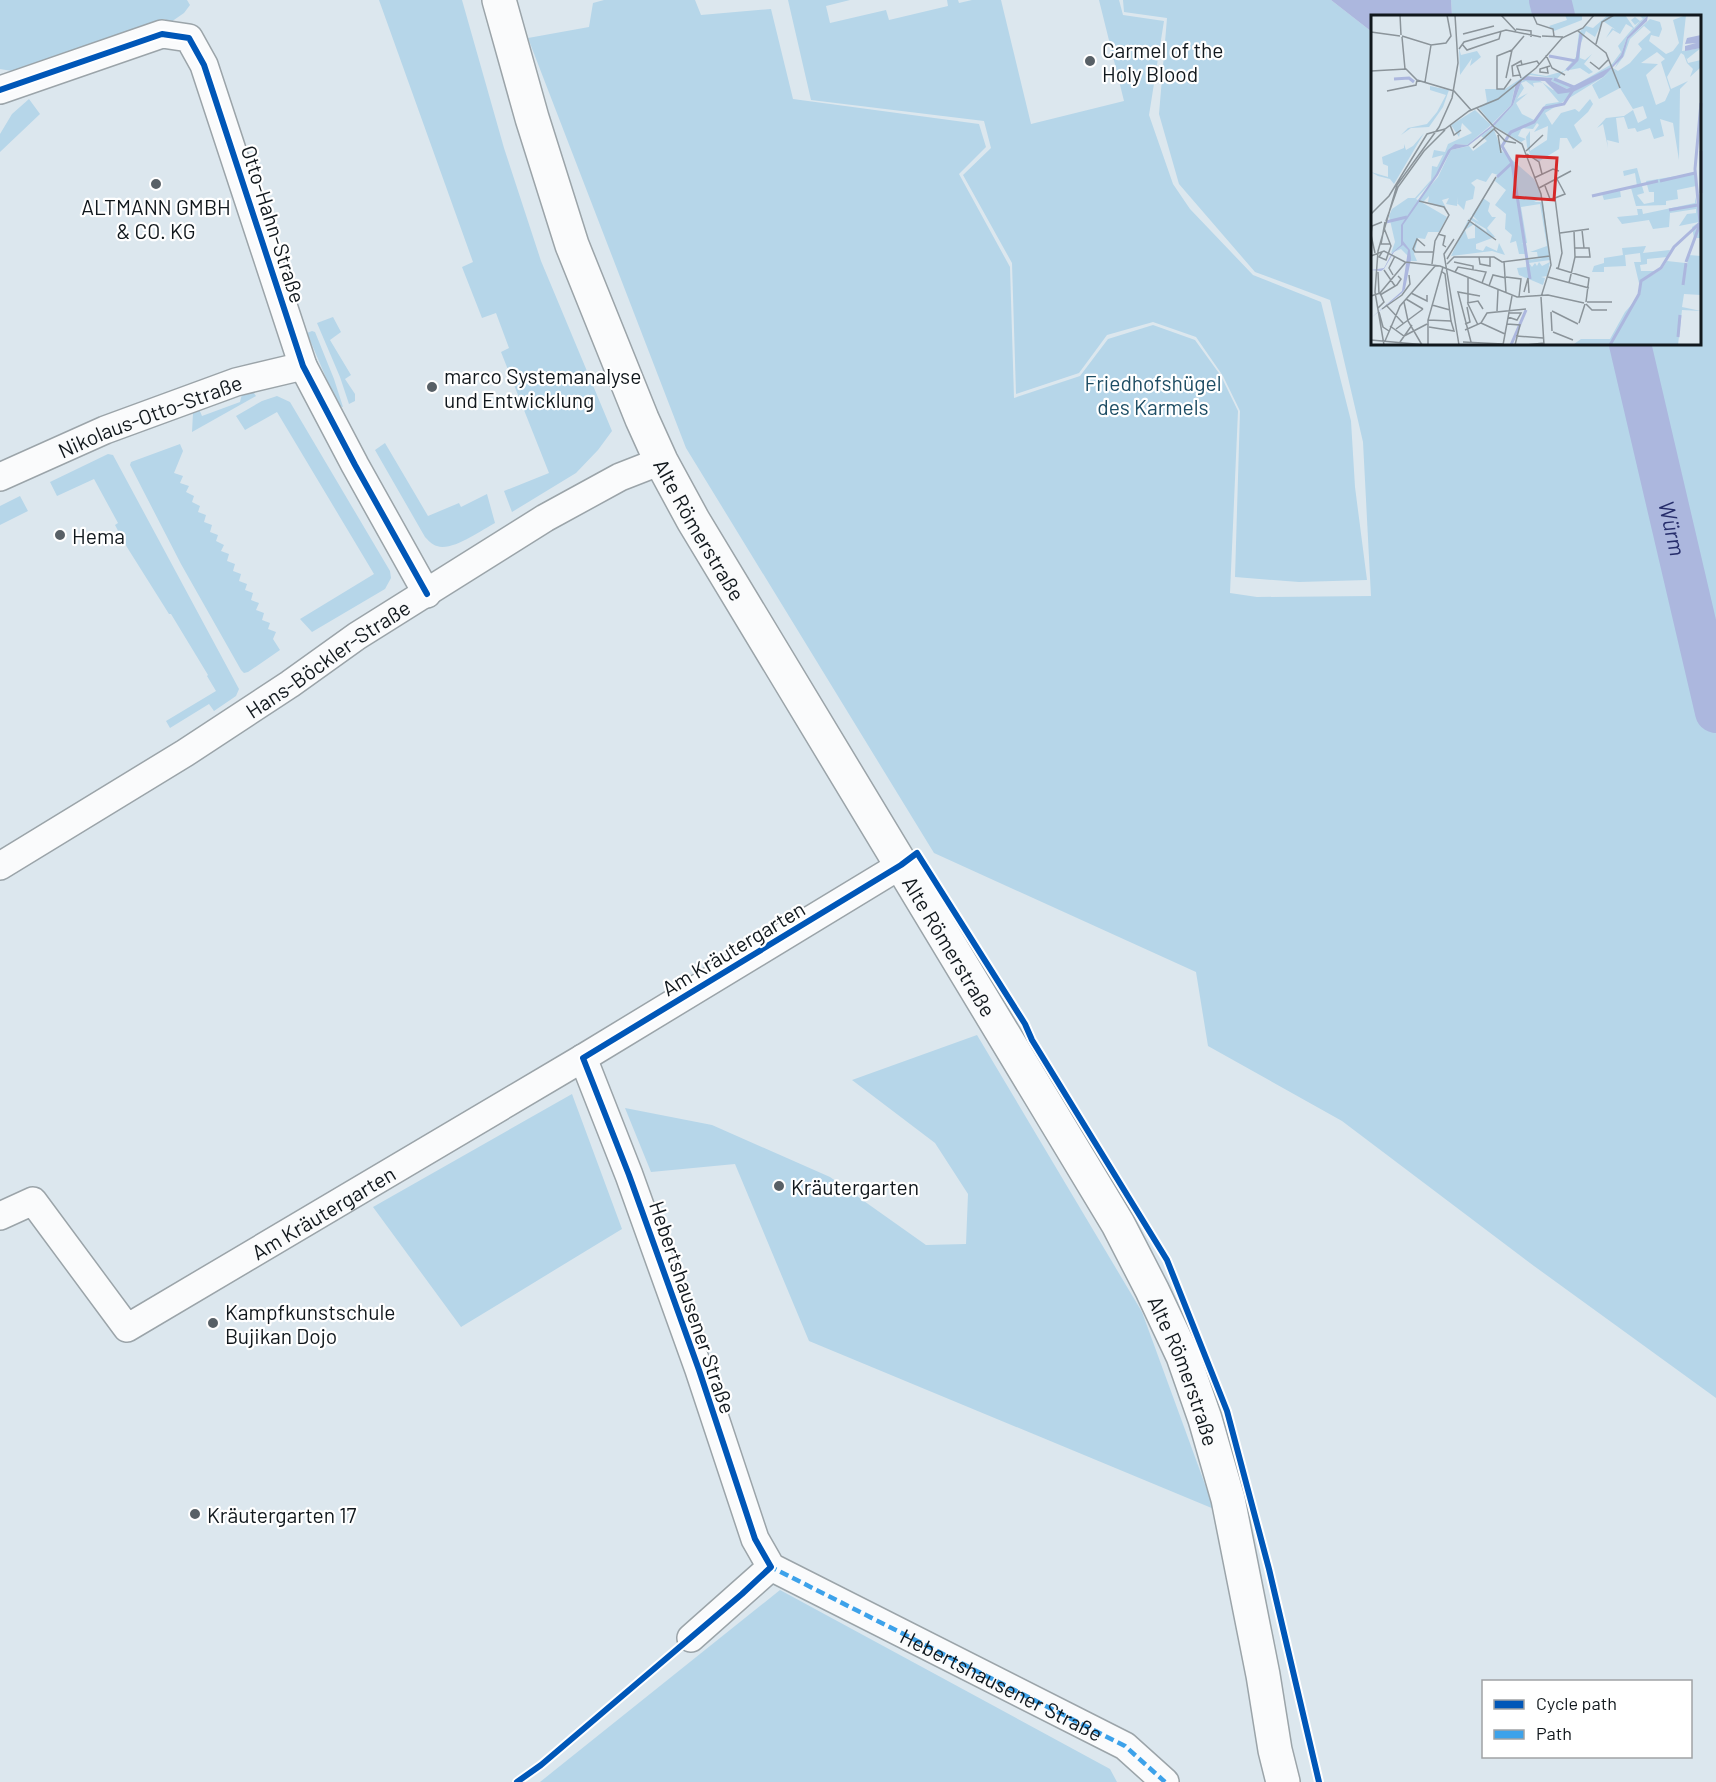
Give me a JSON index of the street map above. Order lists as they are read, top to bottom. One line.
{"streets":{"main road":["Alte Römerstraße"],"street":["Otto-Hahn-Straße","Nikolaus-Otto-Straße","Hans-Böckler-Straße","Am Kräutergarten","Hebertshausener Straße"]},"crossings":[["Otto-Hahn-Straße","Nikolaus-Otto-Straße"],["Otto-Hahn-Straße","Hans-Böckler-Straße"],["Alte Römerstraße","Hans-Böckler-Straße"],["Alte Römerstraße","Am Kräutergarten"],["Am Kräutergarten","Hebertshausener Straße"]],"water":["Würm"],"parks":["Friedhofshügel des Karmels"],"places":["Carmel of the Holy Blood","ALTMANN GMBH & CO. KG","marco Systemanalyse und Entwicklung","Hema","Kräutergarten","Kampfkunstschule Bujikan Dojo","Kräutergarten 17"],"legend":["Cycle path","Path"]}
